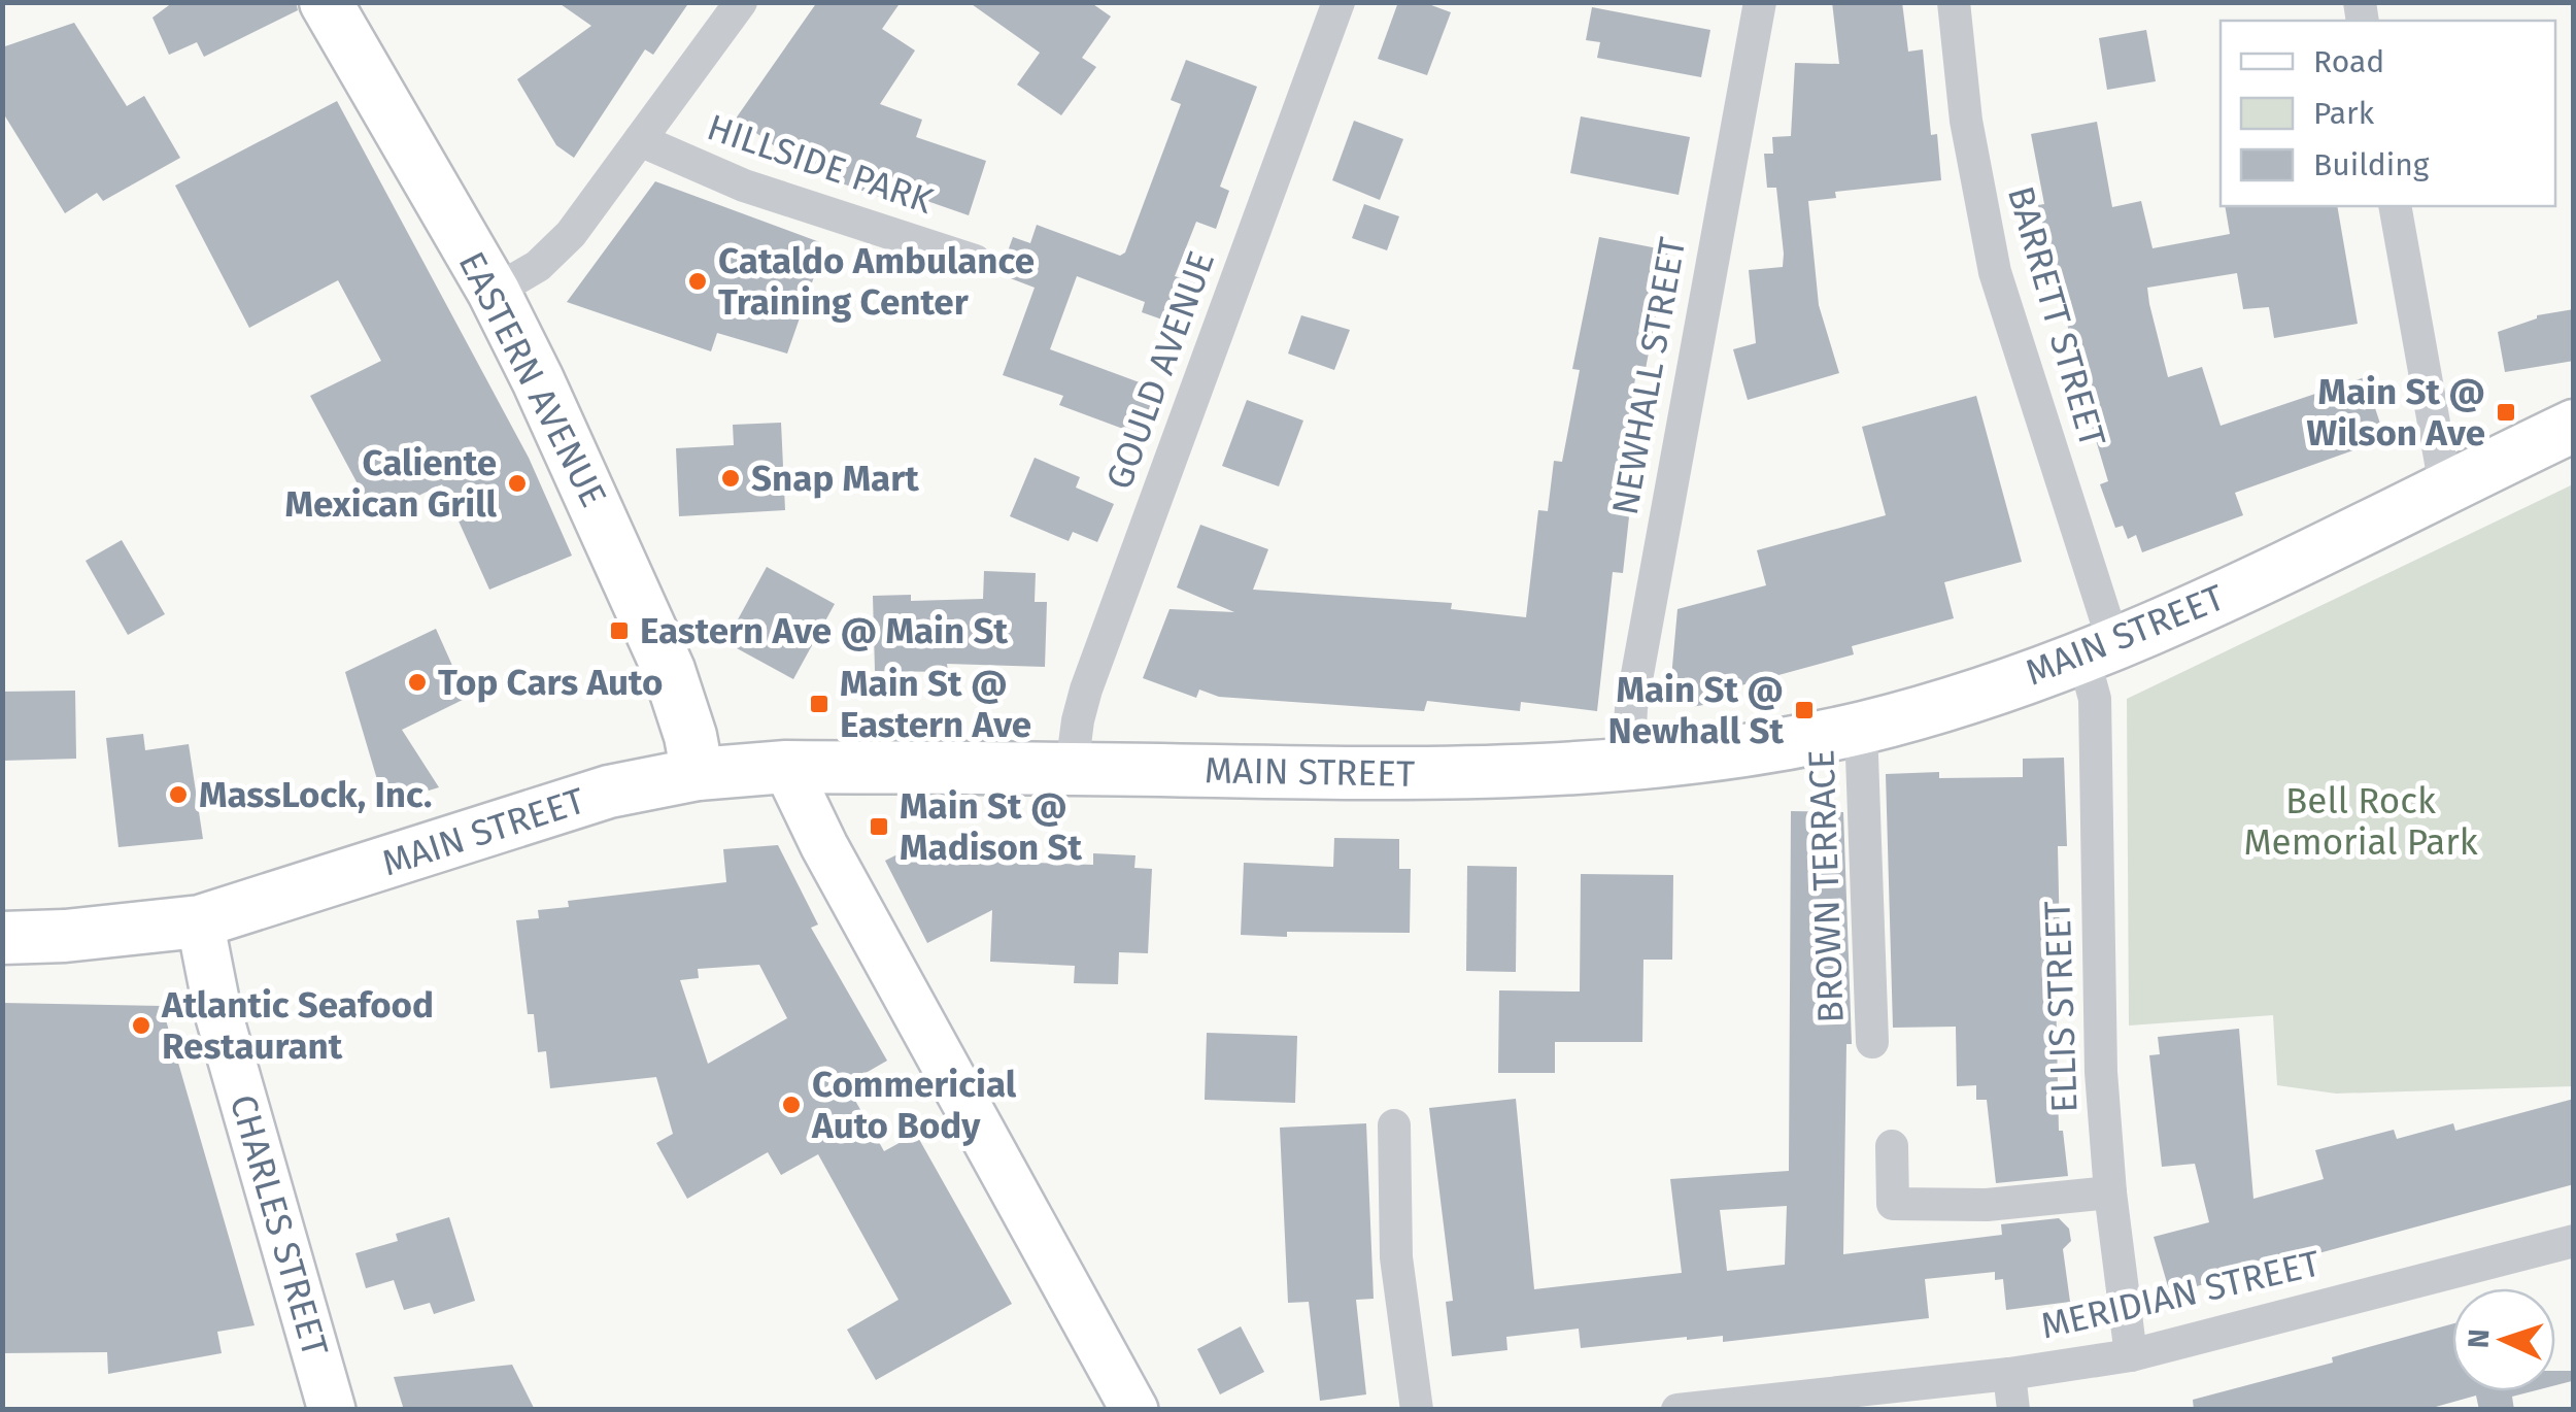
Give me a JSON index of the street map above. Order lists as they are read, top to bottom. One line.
{"streets":{"main road":["EASTERN AVENUE","MAIN STREET"],"street":["HILLSIDE PARK","BARRETT STREET","GOULD AVENUE","NEWHALL STREET","BROWN TERRACE","ELLIS STREET","CHARLES STREET","MERIDIAN STREET"]},"crossings":[["BARRETT STREET","MAIN STREET"],["BARRETT STREET","ELLIS STREET"],["GOULD AVENUE","MAIN STREET"],["NEWHALL STREET","MAIN STREET"],["EASTERN AVENUE","MAIN STREET"],["MAIN STREET","BROWN TERRACE"],["MAIN STREET","ELLIS STREET"],["MAIN STREET","CHARLES STREET"],["ELLIS STREET","MERIDIAN STREET"]],"parks":["Bell Rock Memorial Park"],"places":{"other":["Cataldo Ambulance Training Center","Snap Mart","Caliente Mexican Grill","Top Cars Auto","MassLock, Inc.","Atlantic Seafood Restaurant","Commericial Auto Body"],"transit":["Main St @ Wilson Ave","Eastern Ave @ Main St","Main St @ Eastern Ave","Main St @ Newhall St","Main St @ Madison St"]},"legend":["Road","Park","Building"],"north":"left"}
